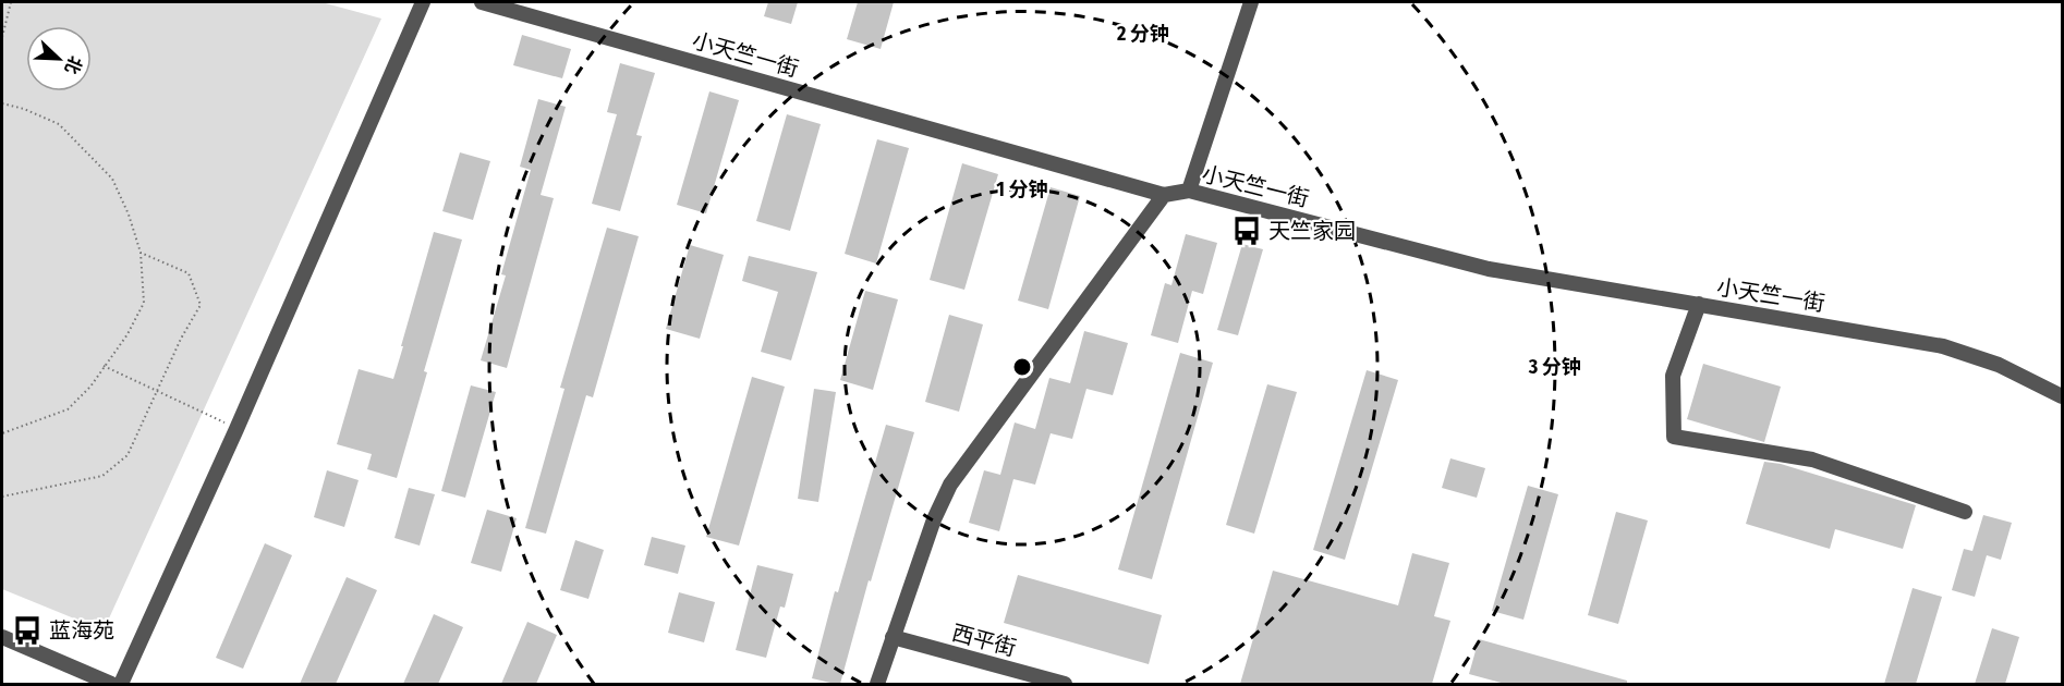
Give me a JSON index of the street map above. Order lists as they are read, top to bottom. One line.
{"streets":{"street":["小天竺一街","西平街"]},"places":{"bus stop":["天竺家园","蓝海苑"]},"north":"bottom right","rings":["2 分钟","1 分钟","3 分钟"]}
